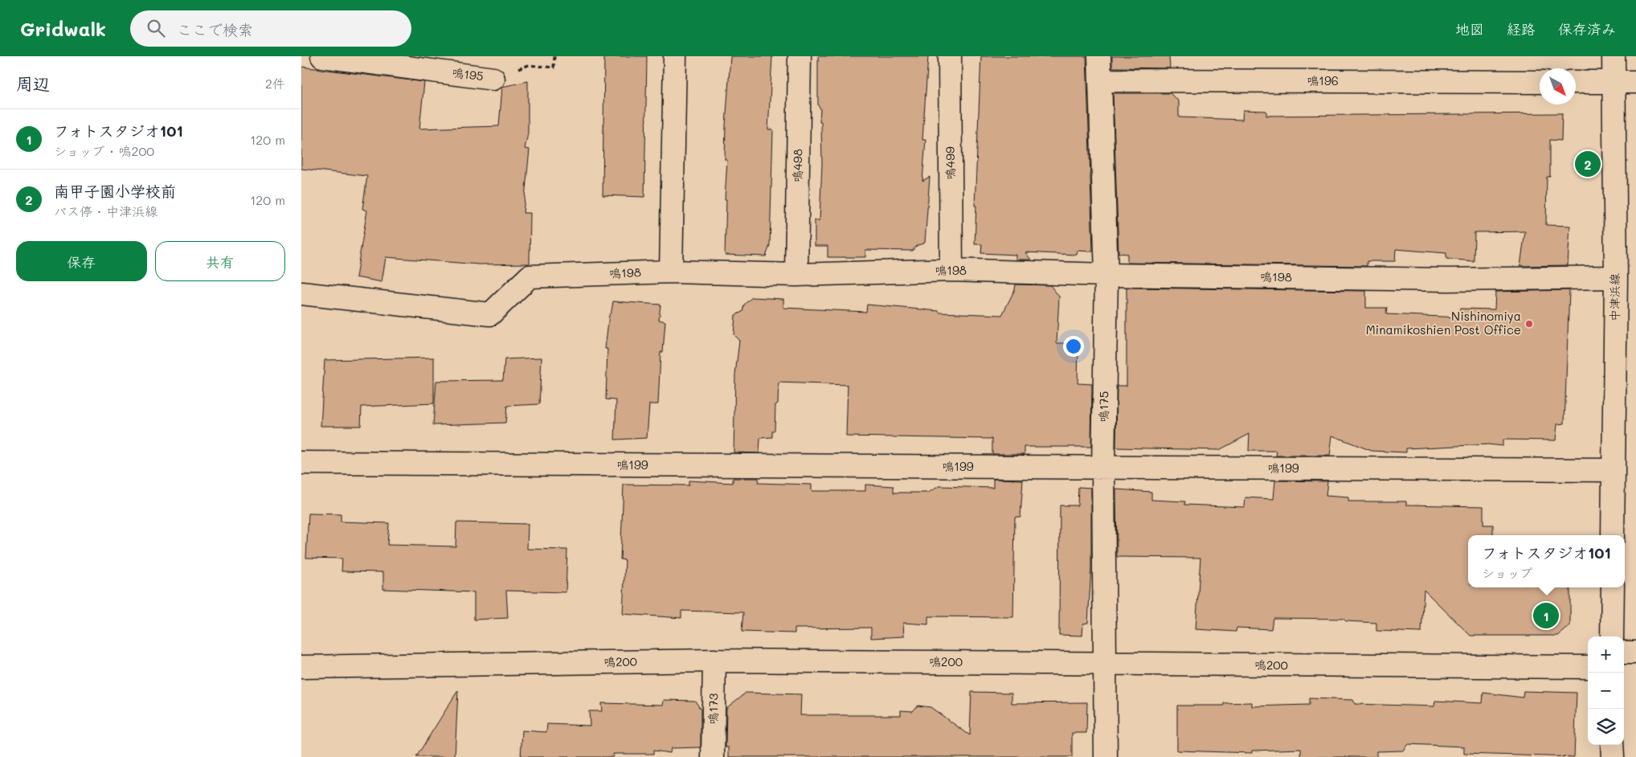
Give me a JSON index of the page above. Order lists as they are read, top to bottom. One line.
{"streets":{"street":["鳴195","鳴196","鳴499","鳴498","鳴198","中津浜線","鳴175","鳴199","鳴200","鳴173"]},"crossings":[["鳴196","鳴175"],["鳴499","鳴198"],["鳴498","鳴198"],["鳴198","中津浜線"],["鳴198","鳴175"],["中津浜線","鳴199"],["鳴175","鳴199"],["鳴175","鳴200"],["鳴200","鳴173"]],"places":["Nishinomiya Minamikoshien Post Office"],"north":"bottom right","page":{"header":"Gridwalk","search":"ここで検索","nav":["地図","経路","保存済み"],"heading":["周辺","2件"],"list":[{"mark":"1","name":"フォトスタジオ101","note":"ショップ · 鳴200","value":"120 m"},{"mark":"2","name":"南甲子園小学校前","note":"バス停 · 中津浜線","value":"120 m"}],"pins":["2","1"],"buttons":["保存","共有"],"popup":["フォトスタジオ101","ショップ"],"map_buttons":["+","−"]}}
